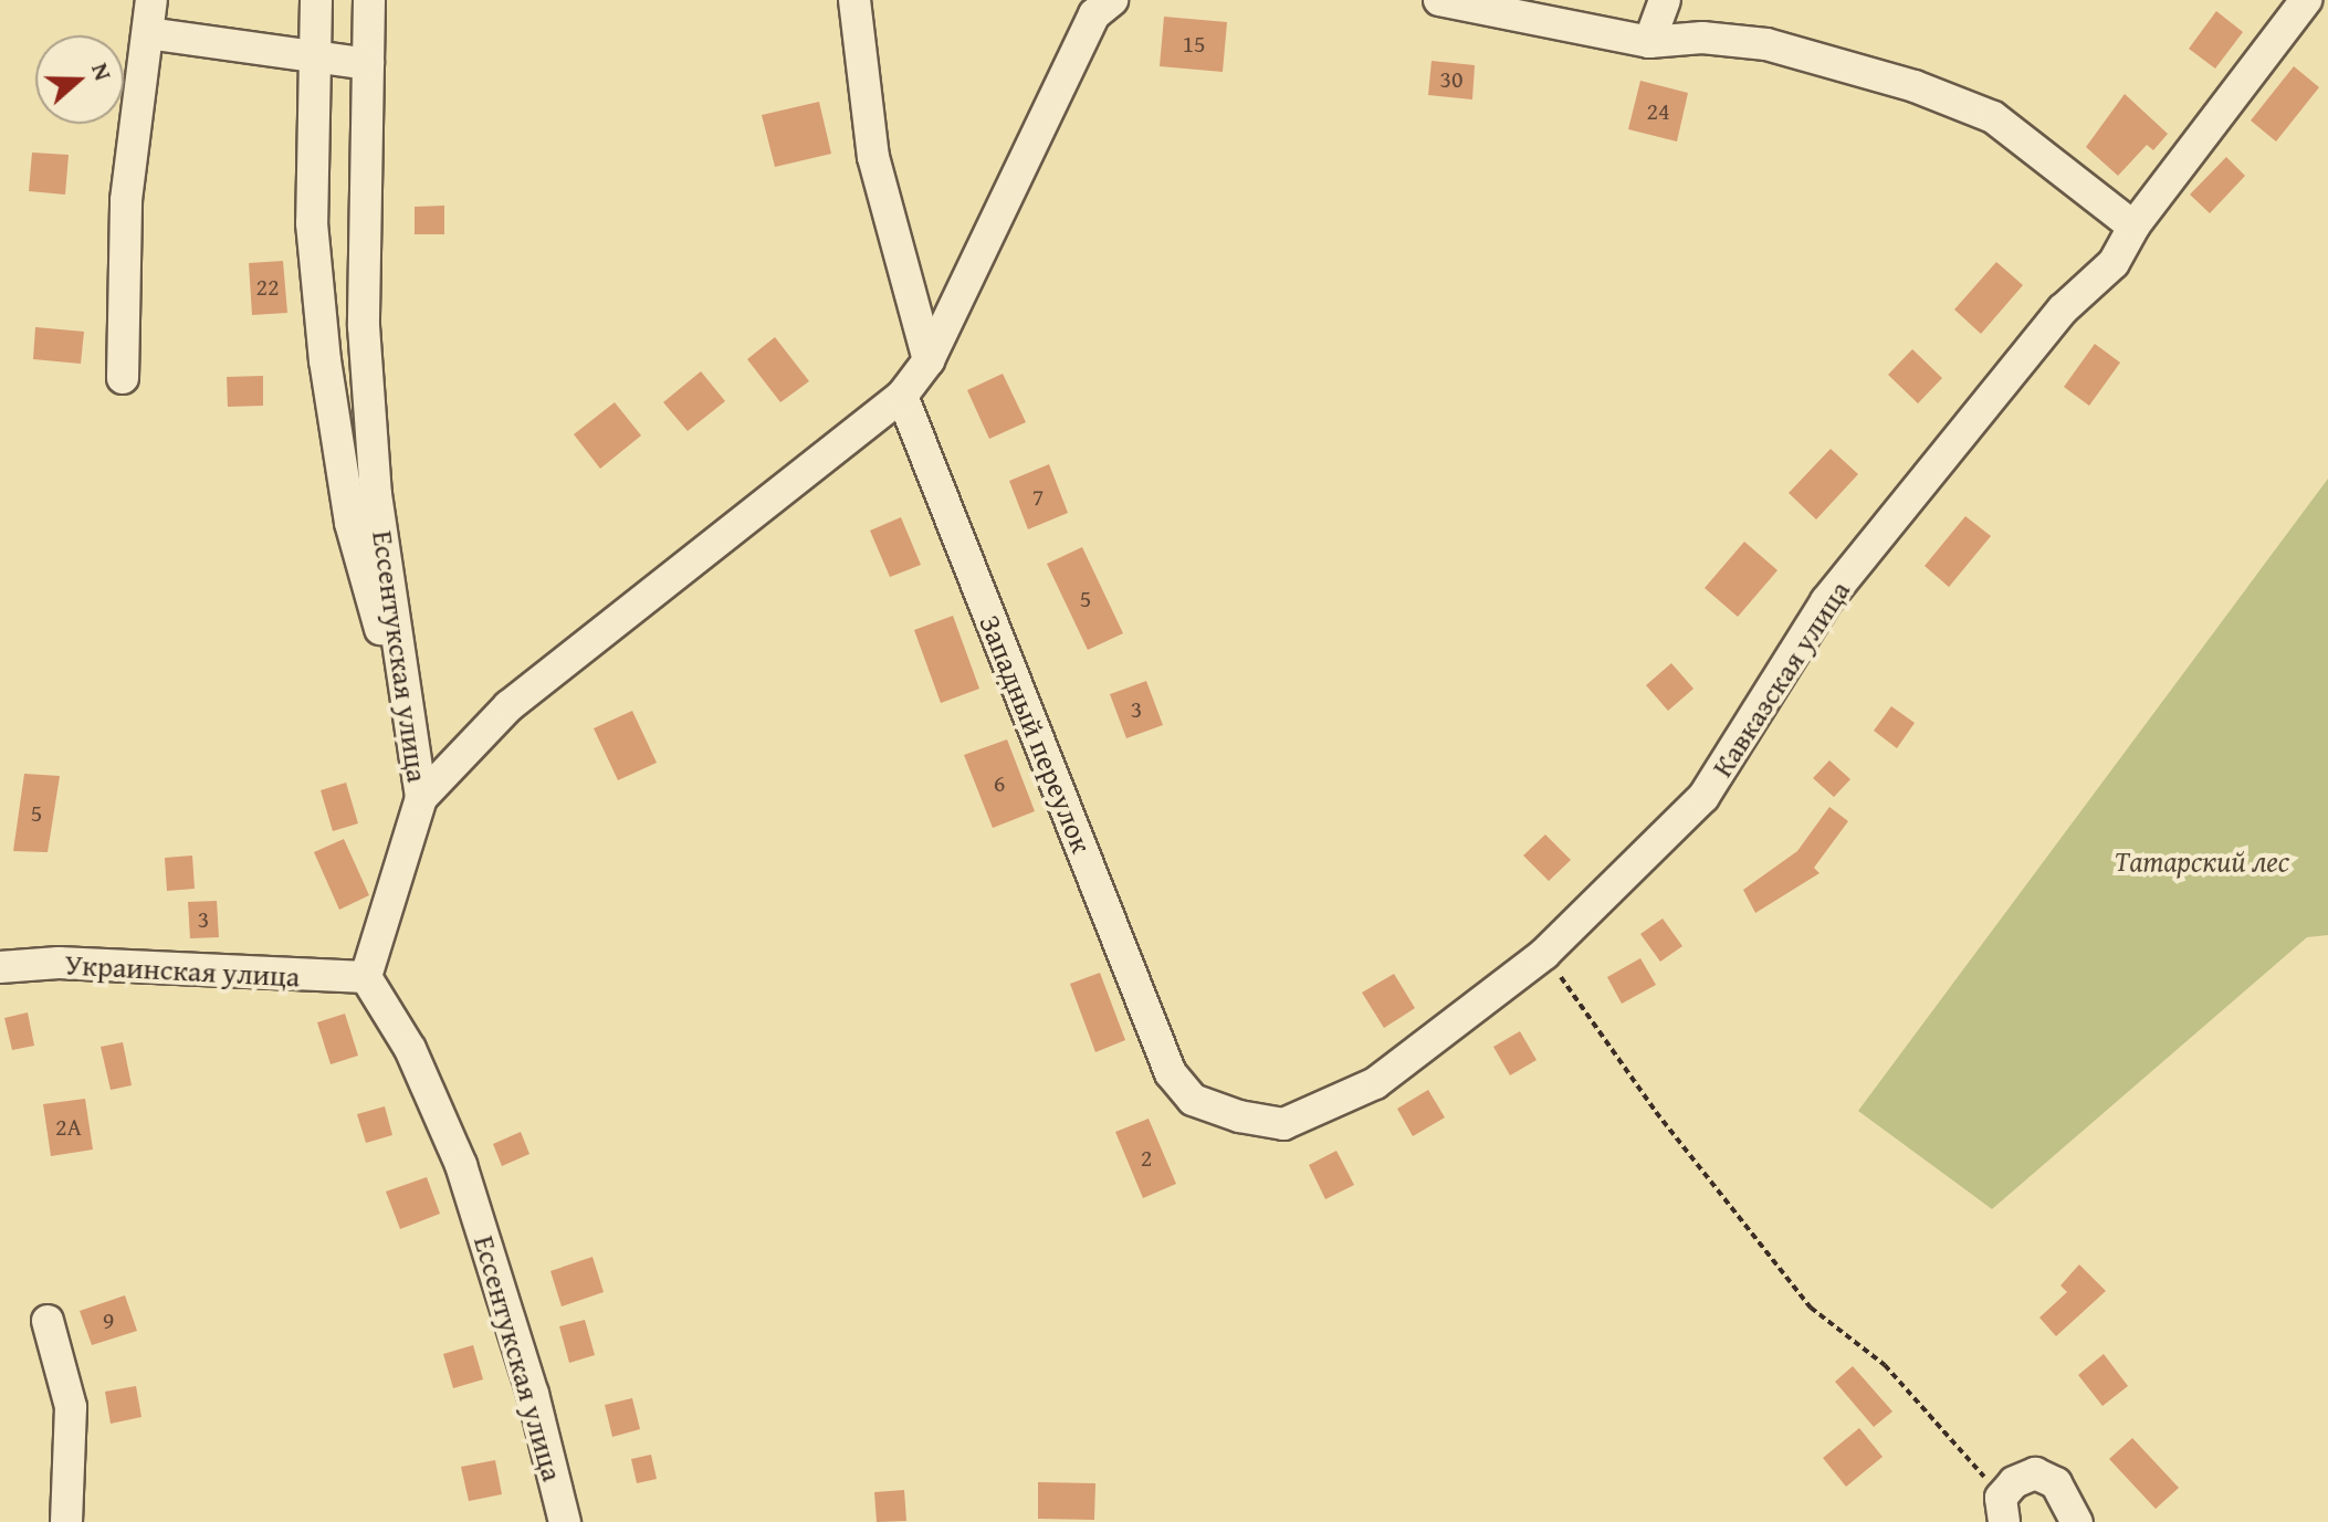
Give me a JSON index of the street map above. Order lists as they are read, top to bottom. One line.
{"streets":{"street":["Ессентукская улица","Кавказская улица","Западный переулок","Украинская улица"]},"crossings":[["Ессентукская улица","Украинская улица"],["Кавказская улица","Западный переулок"]],"parks":["Татарский лес"],"house_numbers":["15","30","24","22","7","5","3","6","5","3","2А","2","9"],"north":"right"}
